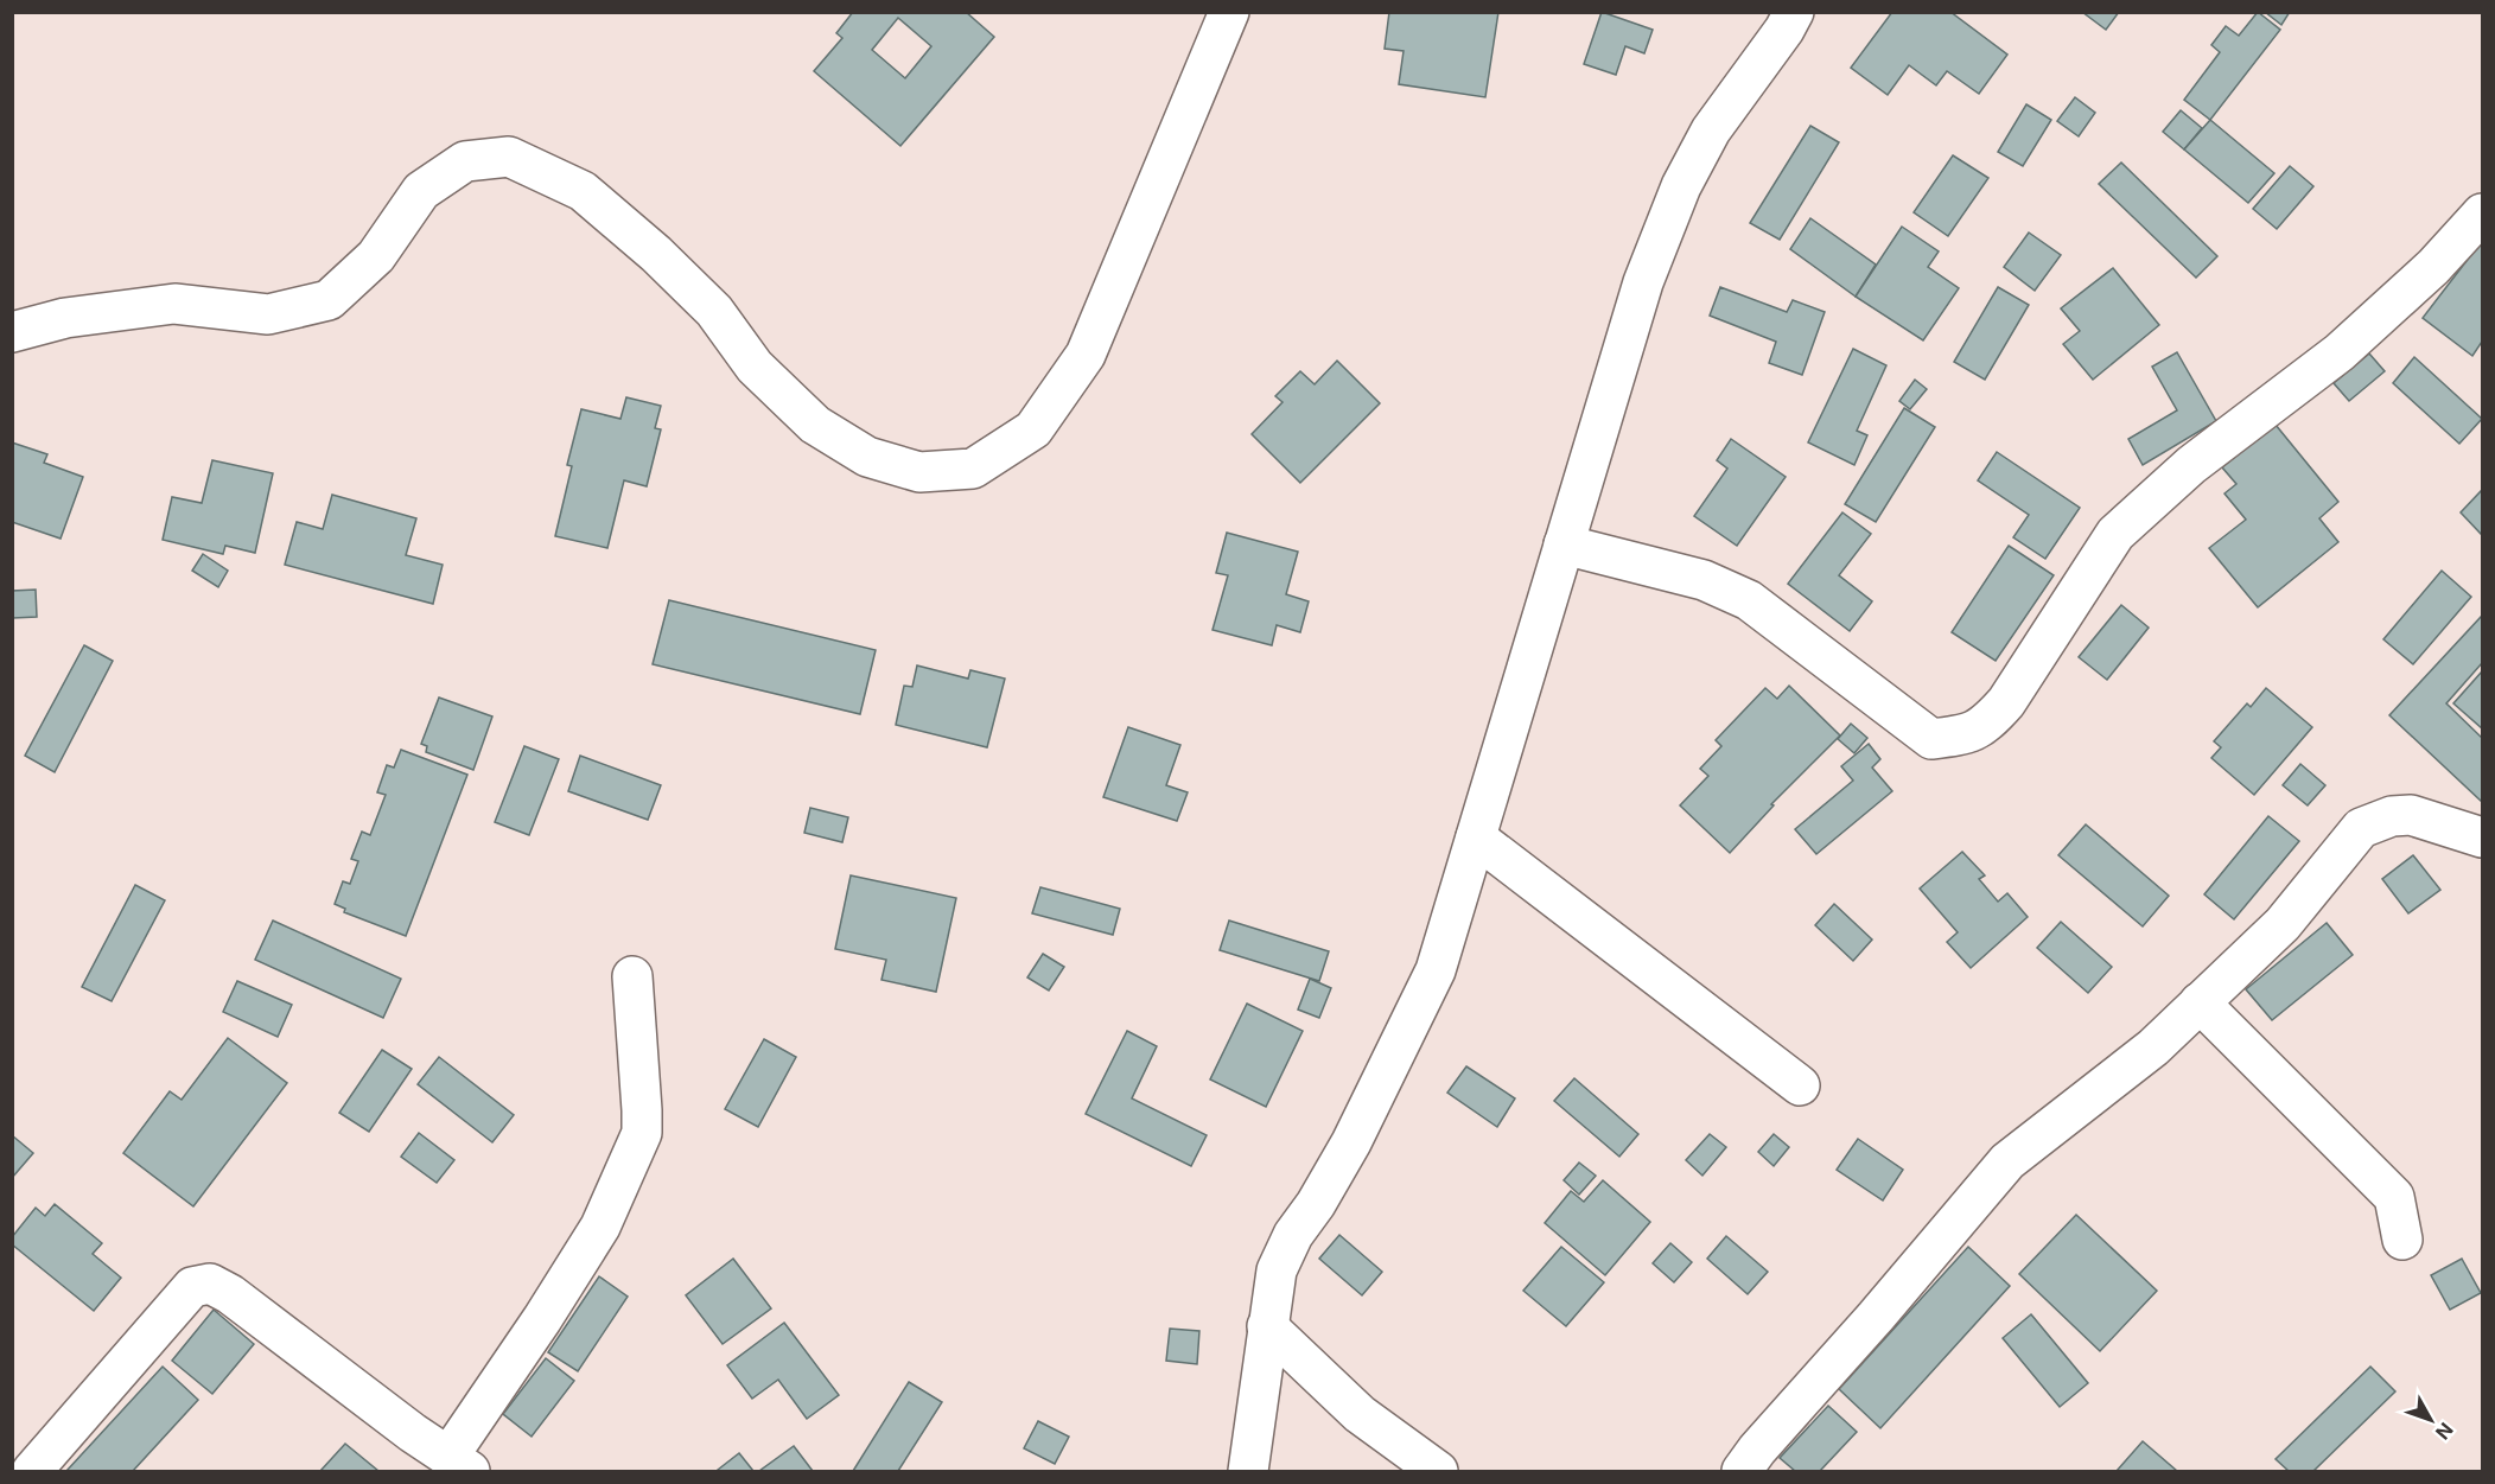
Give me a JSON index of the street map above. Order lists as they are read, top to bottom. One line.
{"north":"bottom right"}
